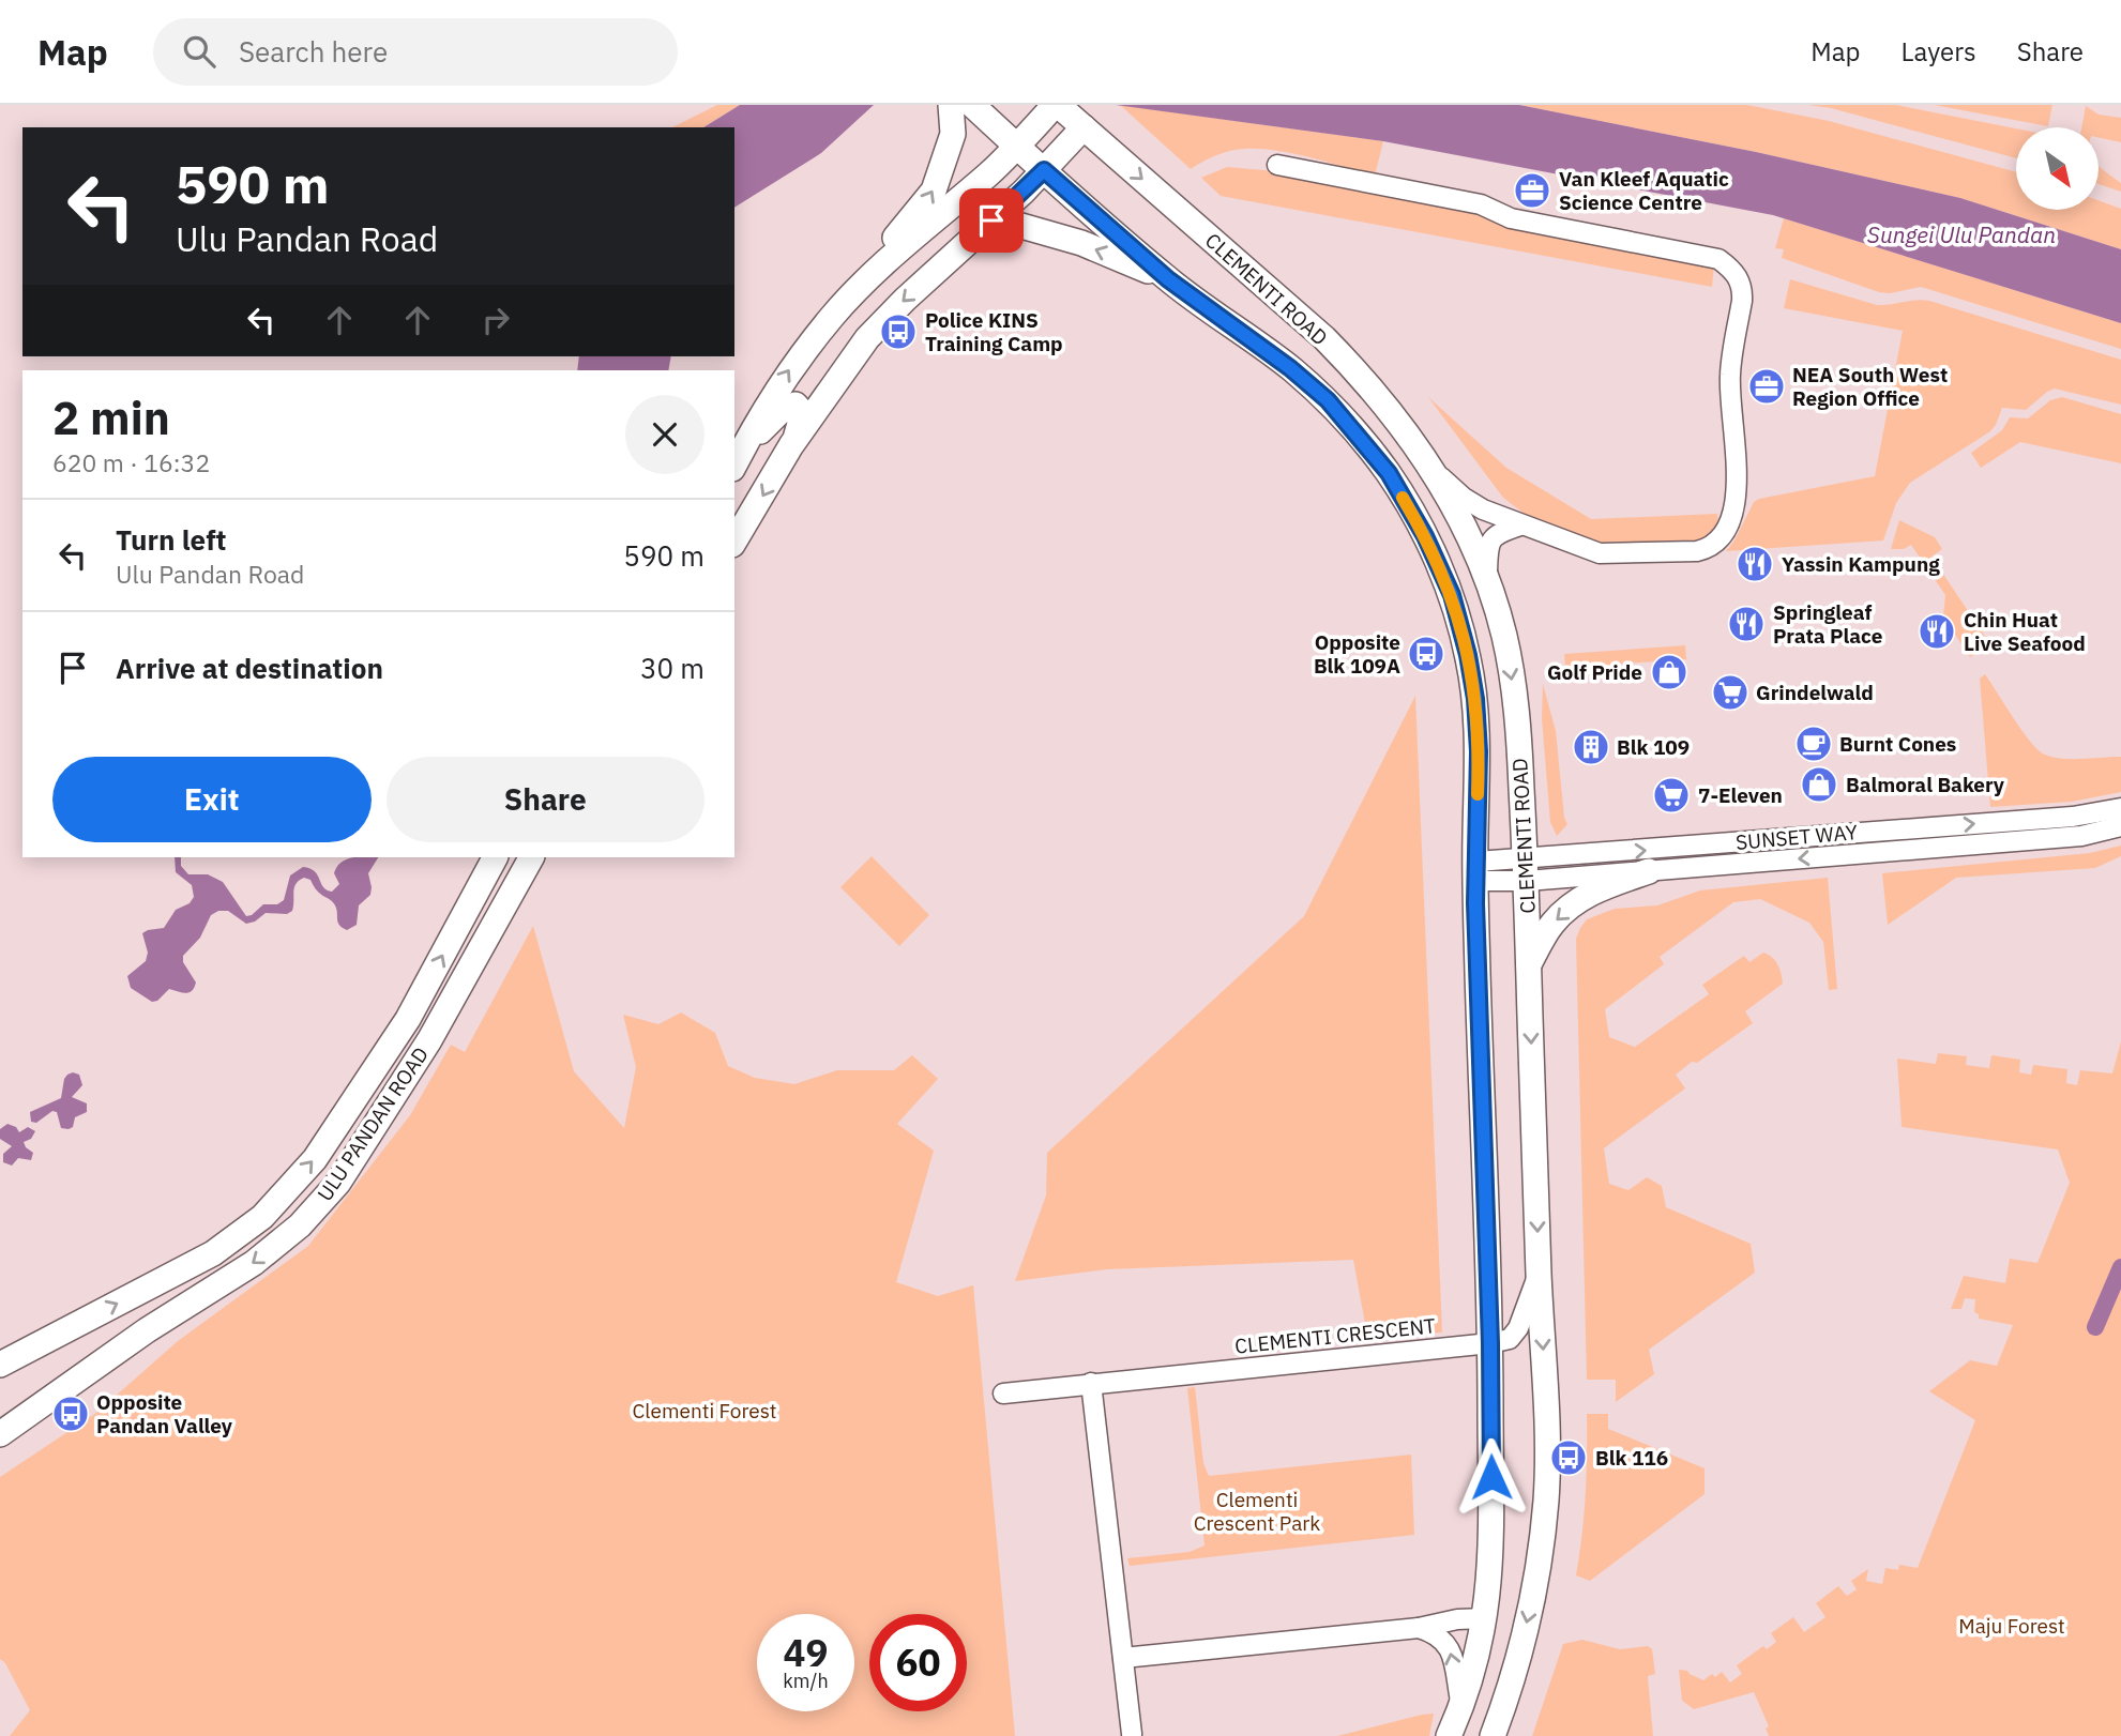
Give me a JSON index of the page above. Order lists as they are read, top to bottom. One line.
{"streets":{"main road":["CLEMENTI ROAD","ULU PANDAN ROAD"],"street":["SUNSET WAY","CLEMENTI CRESCENT"]},"crossings":[["CLEMENTI ROAD","SUNSET WAY"],["CLEMENTI ROAD","CLEMENTI CRESCENT"]],"water":["Sungei Ulu Pandan"],"parks":["Clementi Forest","Clementi Crescent Park","Maju Forest"],"places":{"office":["Van Kleef Aquatic Science Centre","NEA South West Region Office"],"bus stop":["Police KINS Training Camp","Opposite Blk 109A","Opposite Pandan Valley","Blk 116"],"restaurant":["Yassin Kampung","Springleaf Prata Place","Chin Huat Live Seafood"],"shop":["Golf Pride","Balmoral Bakery"],"supermarket":["Grindelwald","7-Eleven"],"cafe":["Burnt Cones"],"building":["Blk 109"]},"north":"bottom right","page":{"header":"Map","search":"Search here","nav":["Map","Layers","Share"],"turn":["590 m","Ulu Pandan Road"],"heading":["2 min","620 m · 16:32"],"list":[{"name":"Turn left","note":"Ulu Pandan Road","value":"590 m"},{"name":"Arrive at destination","value":"30 m"}],"buttons":["Exit","Share"],"speed":"49 km/h","limit":"60"}}
